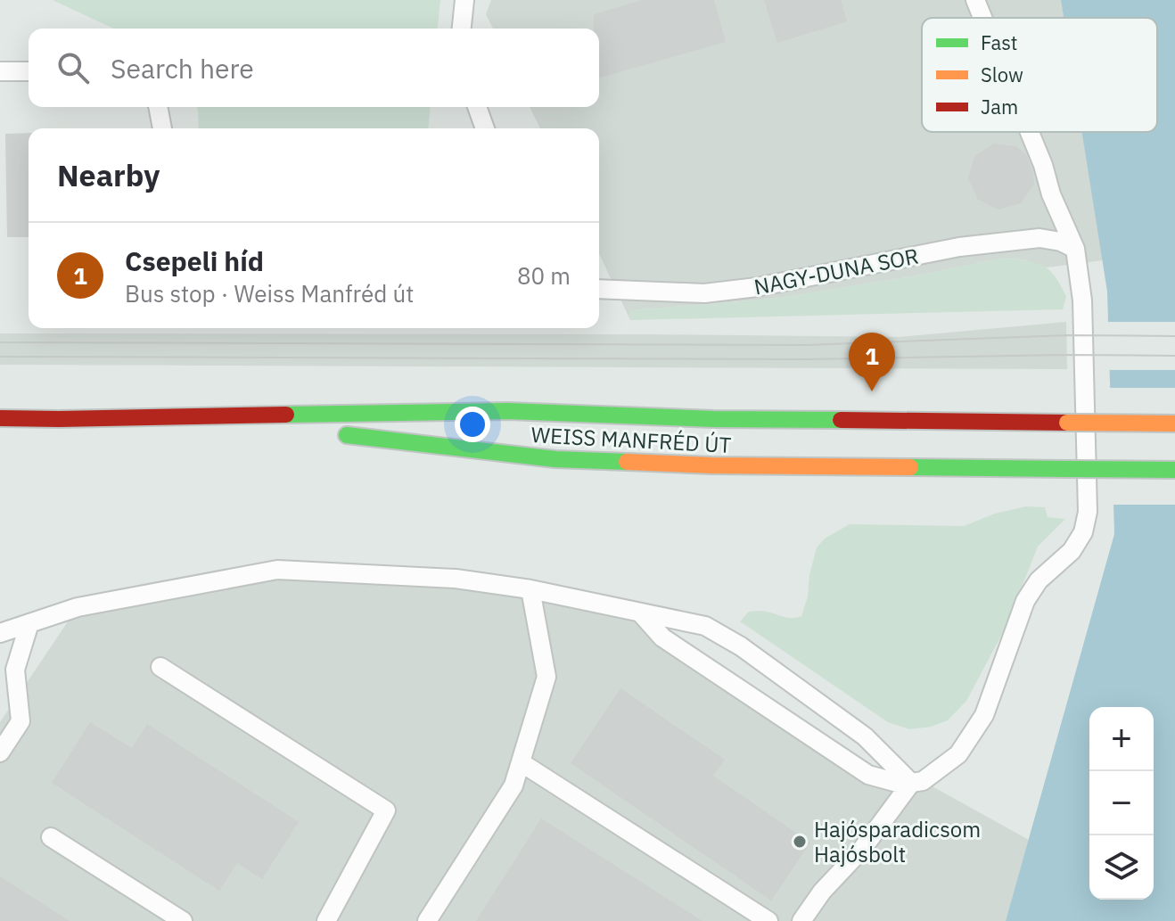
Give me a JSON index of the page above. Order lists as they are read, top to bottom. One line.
{"streets":{"main road":["WEISS MANFRÉD ÚT"],"lane":["NAGY-DUNA SOR"]},"places":["Hajósparadicsom Hajósbolt"],"legend":["Fast","Slow","Jam"],"page":{"search":"Search here","heading":"Nearby","list":[{"mark":"1","name":"Csepeli híd","note":"Bus stop · Weiss Manfréd út","value":"80 m"}],"pins":"1","map_buttons":["+","−"]}}
